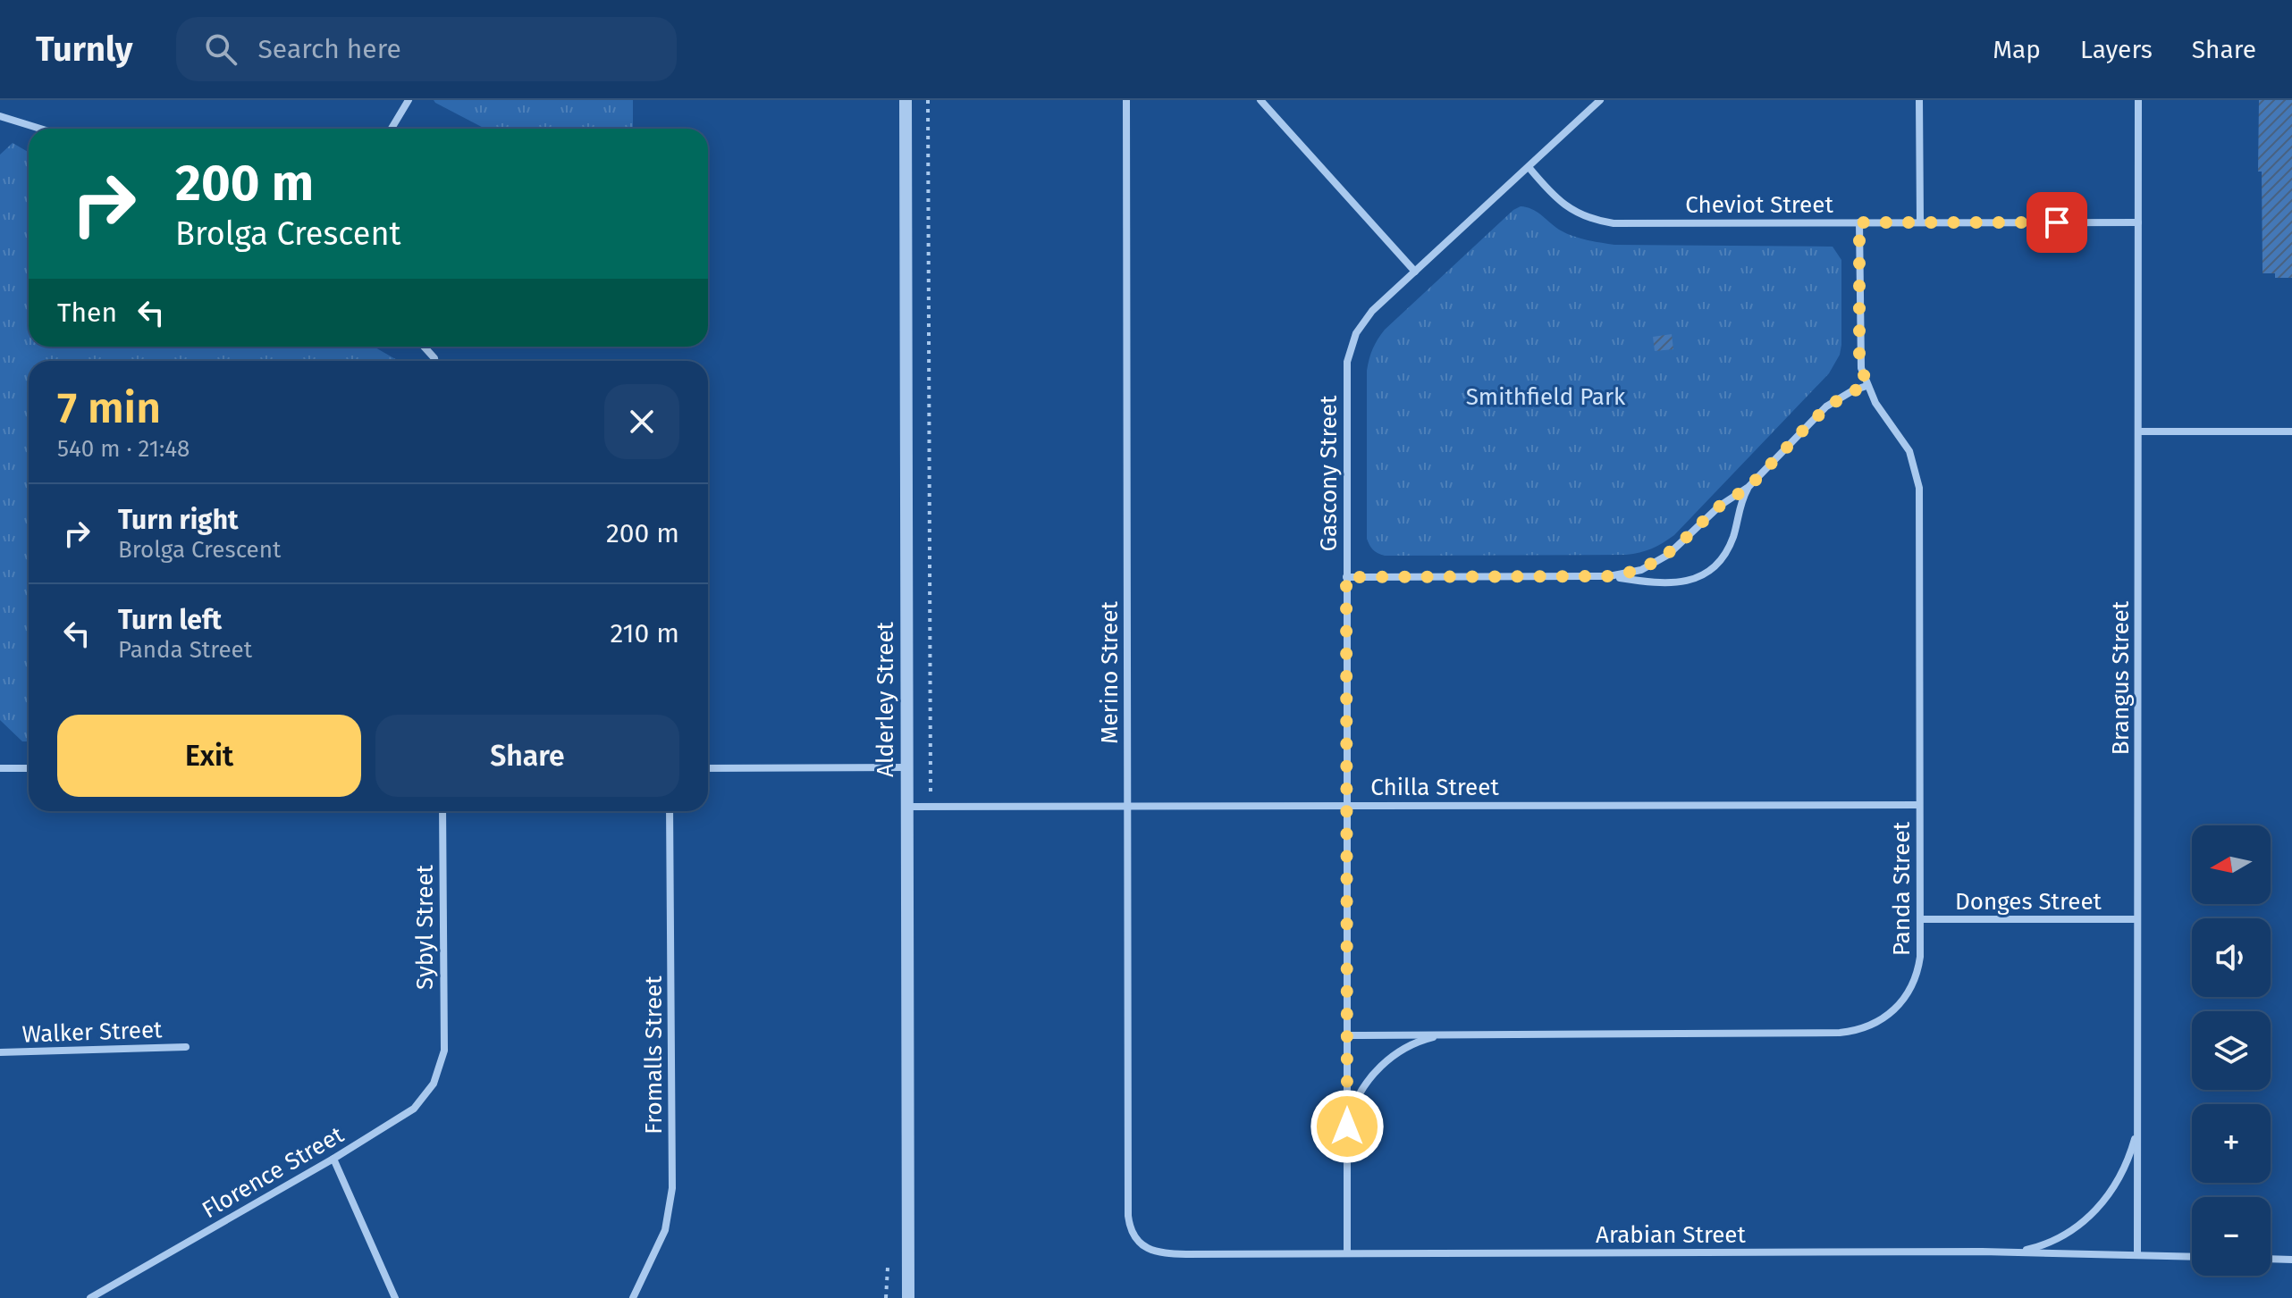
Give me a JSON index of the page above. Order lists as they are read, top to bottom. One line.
{"streets":{"street":["Cheviot Street","Gascony Street","Merino Street","Brangus Street","Alderley Street","Chilla Street","Panda Street","Donges Street","Sybyl Street","Walker Street","Fromalls Street","Florence Street","Arabian Street"]},"crossings":[["Cheviot Street","Gascony Street"],["Cheviot Street","Brangus Street"],["Cheviot Street","Panda Street"],["Gascony Street","Chilla Street"],["Gascony Street","Panda Street"],["Gascony Street","Arabian Street"],["Merino Street","Chilla Street"],["Merino Street","Arabian Street"],["Brangus Street","Donges Street"],["Brangus Street","Arabian Street"],["Alderley Street","Chilla Street"],["Chilla Street","Panda Street"],["Panda Street","Donges Street"],["Sybyl Street","Florence Street"]],"parks":["Smithfield Park"],"north":"left","page":{"header":"Turnly","search":"Search here","nav":["Map","Layers","Share"],"turn":["200 m","Brolga Crescent"],"then":"Then","heading":["7 min","540 m · 21:48"],"list":[{"name":"Turn right","note":"Brolga Crescent","value":"200 m"},{"name":"Turn left","note":"Panda Street","value":"210 m"}],"buttons":["Exit","Share"],"map_buttons":["+","−"]}}
